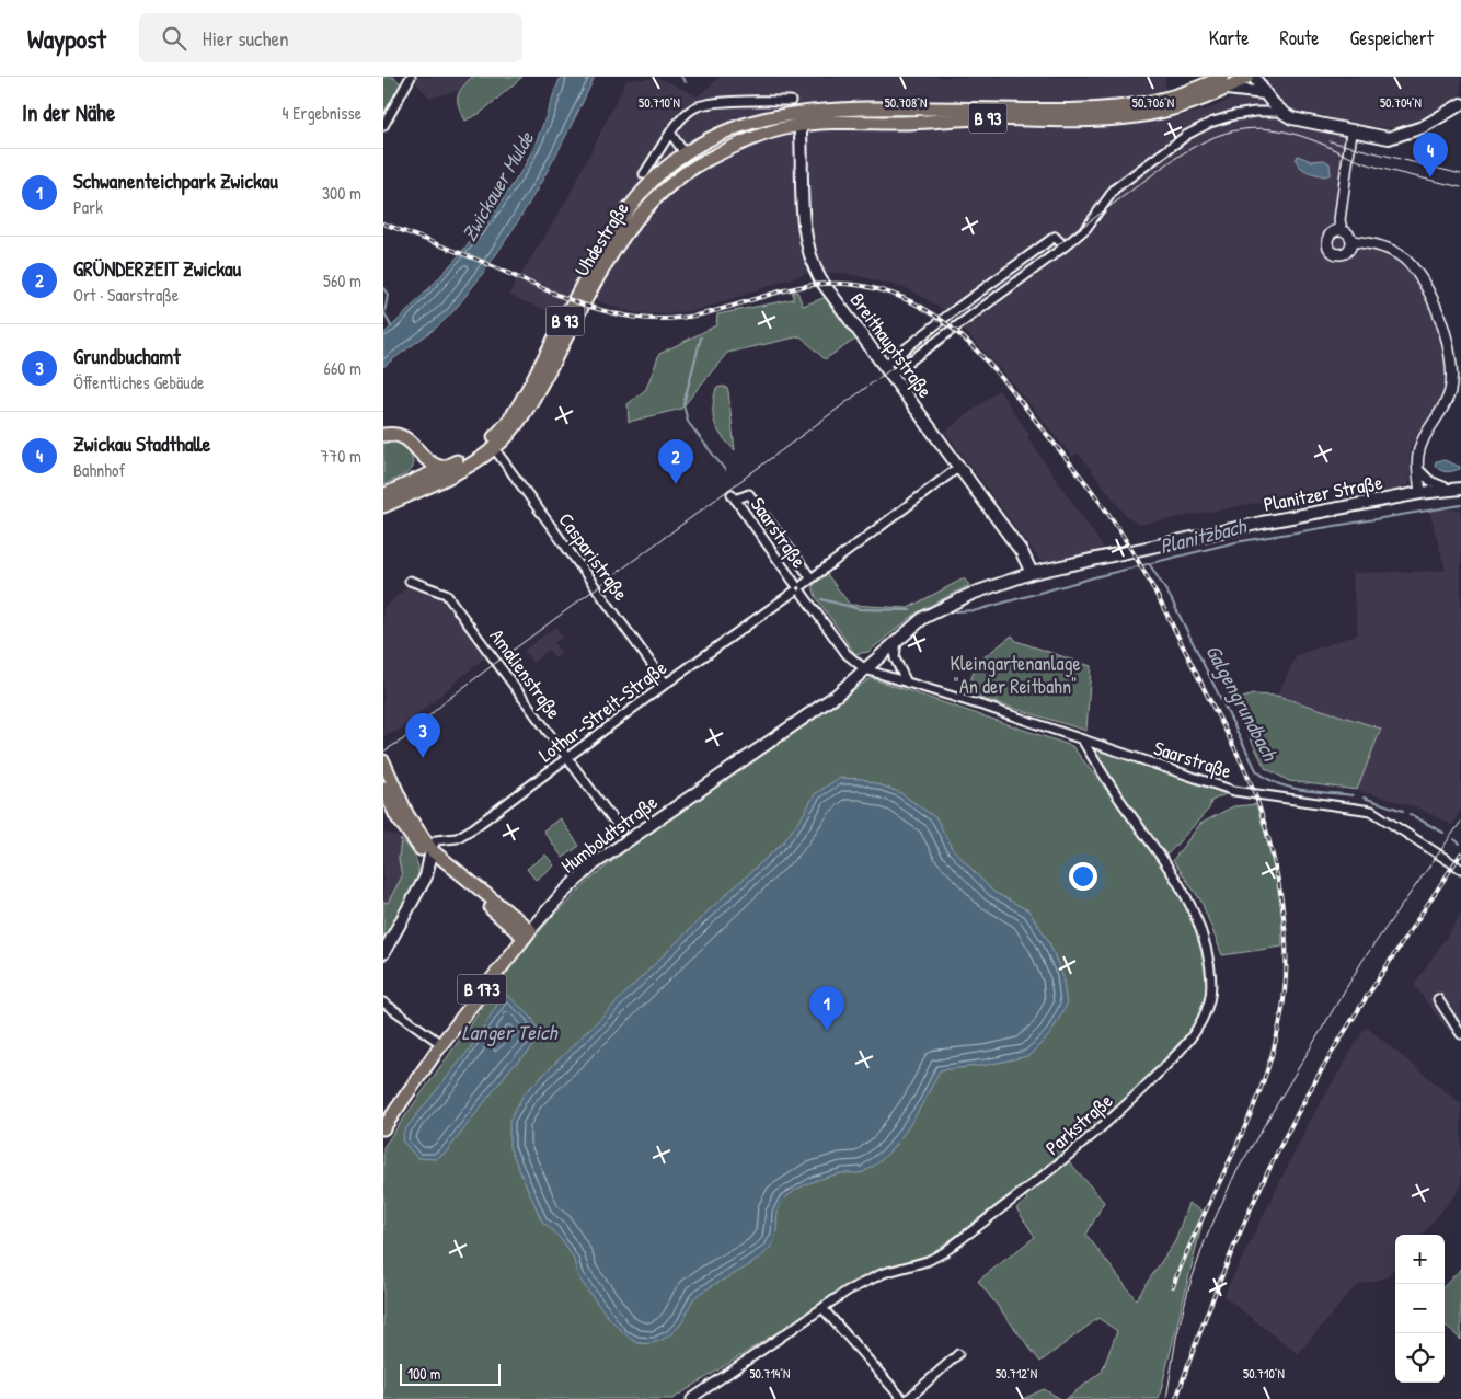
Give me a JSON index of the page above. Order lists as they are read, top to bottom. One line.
{"streets":{"main road":["B 93","Uhdestraße","Breithauptstraße","Planitzer Straße","Humboldtstraße","B 173"],"street":["Saarstraße","Casparistraße","Amalienstraße","Lothar-Streit-Straße","Parkstraße"]},"crossings":[["B 93","Uhdestraße"],["B 93","Breithauptstraße"],["Uhdestraße","Breithauptstraße"],["Uhdestraße","Casparistraße"],["Breithauptstraße","Planitzer Straße"],["Breithauptstraße","Lothar-Streit-Straße"],["Planitzer Straße","Saarstraße"],["Planitzer Straße","Humboldtstraße"],["Saarstraße","Lothar-Streit-Straße"],["Saarstraße","Humboldtstraße"],["Saarstraße","Parkstraße"],["Casparistraße","Lothar-Streit-Straße"],["Amalienstraße","Lothar-Streit-Straße"]],"water":["Zwickauer Mulde","Planitzbach","Galgengrundbach","Langer Teich"],"parks":["Kleingartenanlage \"An der Reitbahn\""],"scale_bar":"100 m","page":{"header":"Waypost","search":"Hier suchen","nav":["Karte","Route","Gespeichert"],"heading":["In der Nähe","4 Ergebnisse"],"pins":["4","2","3","1"],"list":[{"mark":"1","name":"Schwanenteichpark Zwickau","note":"Park","value":"300 m"},{"mark":"2","name":"GRÜNDERZEIT Zwickau","note":"Ort · Saarstraße","value":"560 m"},{"mark":"3","name":"Grundbuchamt","note":"Öffentliches Gebäude","value":"660 m"},{"mark":"4","name":"Zwickau Stadthalle","note":"Bahnhof","value":"770 m"}],"map_buttons":["+","−"],"scale":"100 m"},"coordinates":["50.706°N","50.710°N","50.708°N","50.704°N","50.714°N","50.712°N"]}
